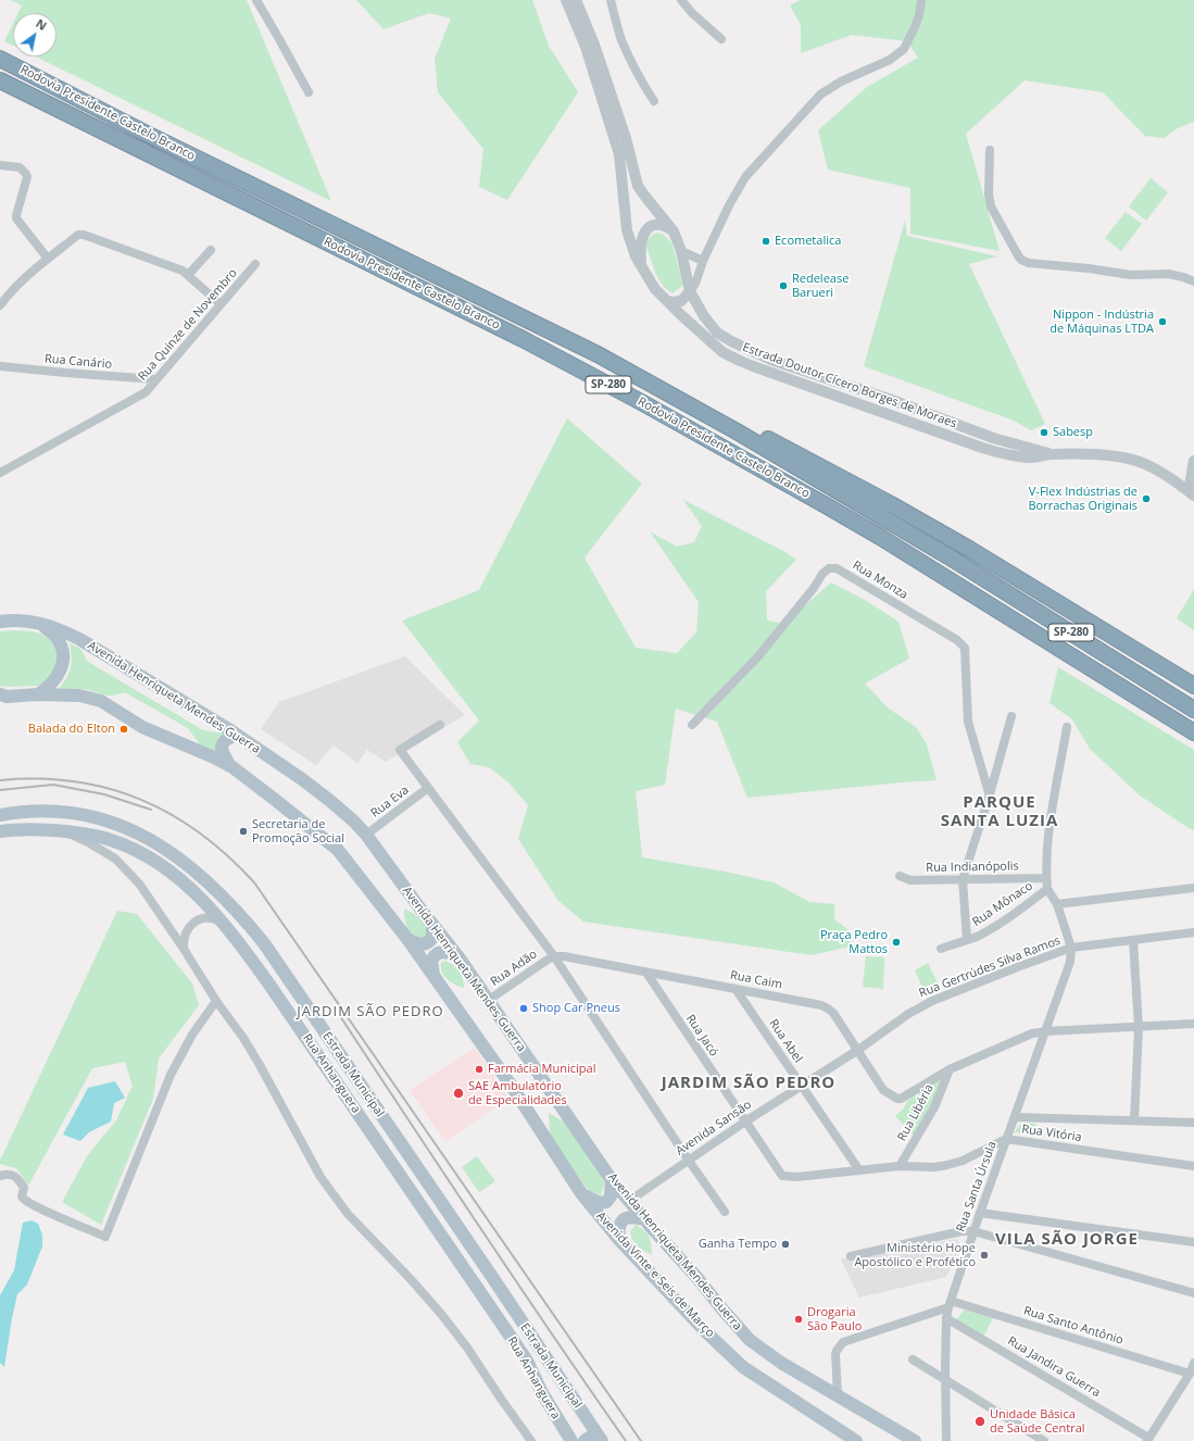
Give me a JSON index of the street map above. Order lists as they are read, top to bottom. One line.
{"streets":{"highway":["Rodovia Presidente Castelo Branco","SP-280"],"main road":["Avenida Henriqueta Mendes Guerra","Rua Anhanguera","Estrada Municipal","Avenida Vinte e Seis de Março"],"street":["Rua Quinze de Novembro","Rua Canário","Estrada Doutor Cícero Borges de Moraes","Rua Monza","Rua Eva","Rua Indianópolis","Rua Mônaco","Rua Gertrúdes Silva Ramos","Rua Adão","Rua Caim","Rua Jacó","Rua Abel","Rua Libéria","Avenida Sansão","Rua Vitória","Rua Santa Úrsula","Rua Santo Antônio","Rua Jandira Guerra"]},"crossings":[["Rua Quinze de Novembro","Rua Canário"],["Avenida Henriqueta Mendes Guerra","Rua Eva"],["Avenida Henriqueta Mendes Guerra","Rua Adão"],["Avenida Henriqueta Mendes Guerra","Avenida Sansão"],["Rua Indianópolis","Rua Mônaco"],["Rua Gertrúdes Silva Ramos","Rua Caim"],["Rua Gertrúdes Silva Ramos","Avenida Sansão"],["Rua Gertrúdes Silva Ramos","Rua Santa Úrsula"],["Rua Adão","Rua Caim"],["Rua Caim","Rua Jacó"],["Rua Caim","Rua Abel"],["Rua Caim","Rua Libéria"],["Rua Caim","Avenida Sansão"],["Rua Jacó","Avenida Sansão"],["Rua Jacó","Rua Vitória"],["Rua Abel","Avenida Sansão"],["Rua Abel","Rua Vitória"],["Rua Libéria","Rua Vitória"],["Rua Vitória","Rua Santa Úrsula"],["Rua Santa Úrsula","Rua Santo Antônio"],["Rua Santa Úrsula","Rua Jandira Guerra"]],"districts":["PARQUE SANTA LUZIA","JARDIM SÃO PEDRO","JARDIM SÃO PEDRO","VILA SÃO JORGE"],"places":["Ecometalica","Redelease Barueri","Nippon - Indústria de Máquinas LTDA","Sabesp","V-Flex Indústrias de Borrachas Originais","Balada do Elton","Secretaria de Promoção Social","Praça Pedro Mattos","Shop Car Pneus","Farmácia Municipal","SAE Ambulatório de Especialidades","Ganha Tempo","Ministério Hope Apostólico e Profético","Drogaria São Paulo","Unidade Básica de Saúde Central"],"north":"top right"}
